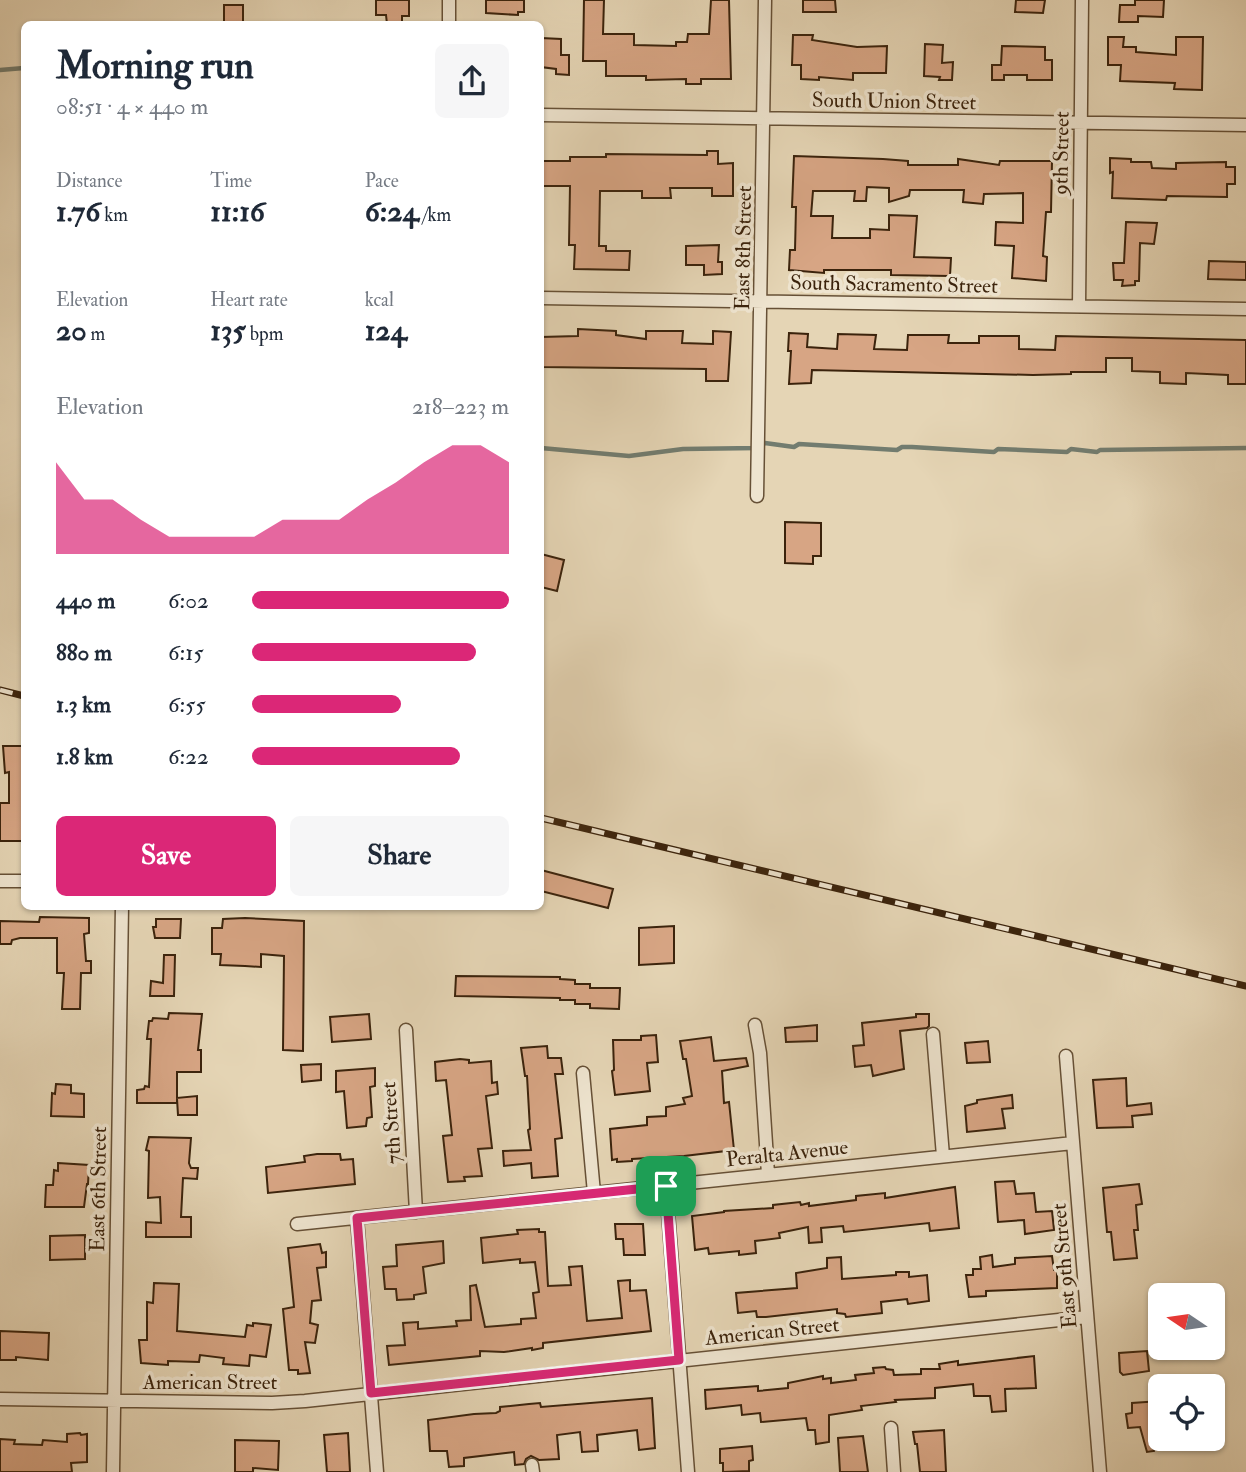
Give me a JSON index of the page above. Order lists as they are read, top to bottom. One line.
{"streets":{"street":["South Union Street","9th Street","East 8th Street","South Sacramento Street","7th Street","Peralta Avenue","East 6th Street","East 9th Street","American Street"]},"crossings":[["South Union Street","9th Street"],["South Union Street","East 8th Street"],["9th Street","South Sacramento Street"],["East 8th Street","South Sacramento Street"],["7th Street","Peralta Avenue"],["Peralta Avenue","East 9th Street"],["East 6th Street","American Street"],["East 9th Street","American Street"]],"north":"left","page":{"heading":["Morning run","08:51 · 4 × 440 m"],"stats":[["Distance","1.76 km"],["Time","11:16"],["Pace","6:24 /km"],["Elevation","20 m"],["Heart rate","135 bpm"],["kcal","124"]],"chart":["Elevation","218–223 m"],"list":[{"name":"440 m","note":"6:02"},{"name":"880 m","note":"6:15"},{"name":"1.3 km","note":"6:55"},{"name":"1.8 km","note":"6:22"}],"buttons":["Save","Share"]}}
